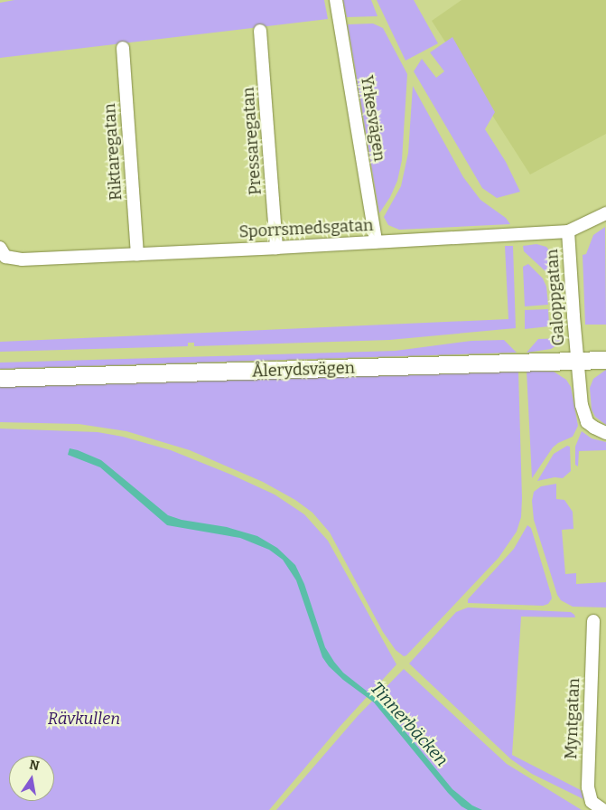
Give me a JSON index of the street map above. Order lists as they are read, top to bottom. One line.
{"streets":{"main road":["Ålerydsvägen"],"street":["Yrkesvägen","Pressaregatan","Riktaregatan","Sporrsmedsgatan","Galoppgatan","Myntgatan"]},"crossings":[["Yrkesvägen","Sporrsmedsgatan"],["Pressaregatan","Sporrsmedsgatan"],["Riktaregatan","Sporrsmedsgatan"],["Sporrsmedsgatan","Galoppgatan"],["Galoppgatan","Ålerydsvägen"]],"water":["Tinnerbäcken"],"parks":["Rävkullen"],"north":"top"}
